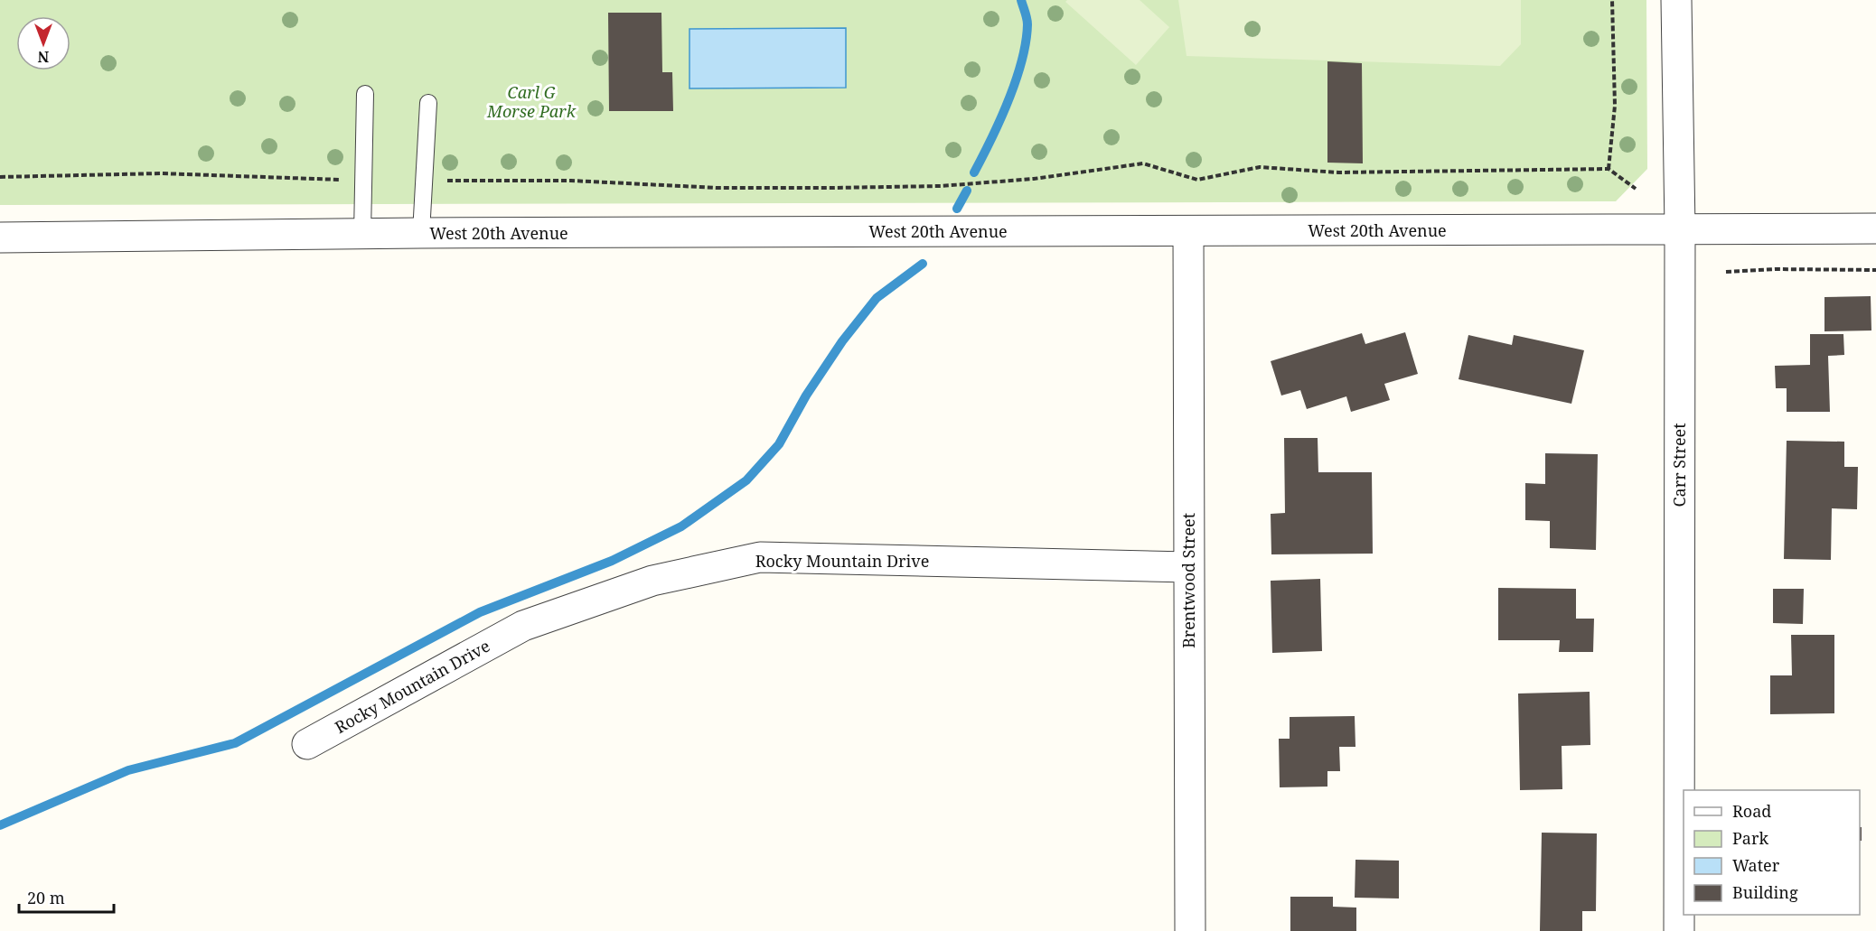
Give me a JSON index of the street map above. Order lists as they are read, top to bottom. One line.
{"streets":{"street":["West 20th Avenue","Carr Street","Rocky Mountain Drive","Brentwood Street"]},"crossings":[["West 20th Avenue","Carr Street"],["West 20th Avenue","Brentwood Street"],["Rocky Mountain Drive","Brentwood Street"]],"parks":["Carl G Morse Park"],"legend":["Road","Park","Water","Building"],"scale_bar":"20 m","north":"bottom"}
